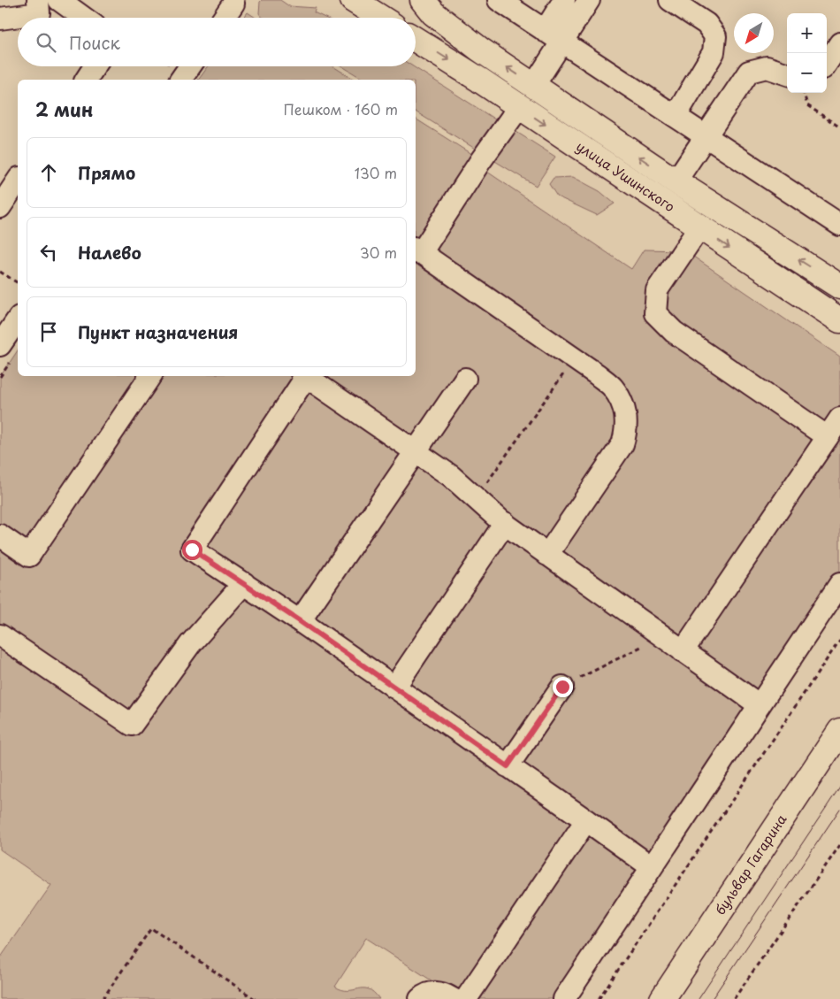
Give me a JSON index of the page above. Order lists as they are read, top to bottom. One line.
{"streets":{"main road":["улица Ушинского","бульвар Гагарина"]},"north":"bottom left","page":{"map_buttons":["+","−"],"search":"Поиск","heading":["2 мин","Пешком · 160 m"],"list":[["Прямо","130 m"],["Налево","30 m"],"Пункт назначения"]}}
